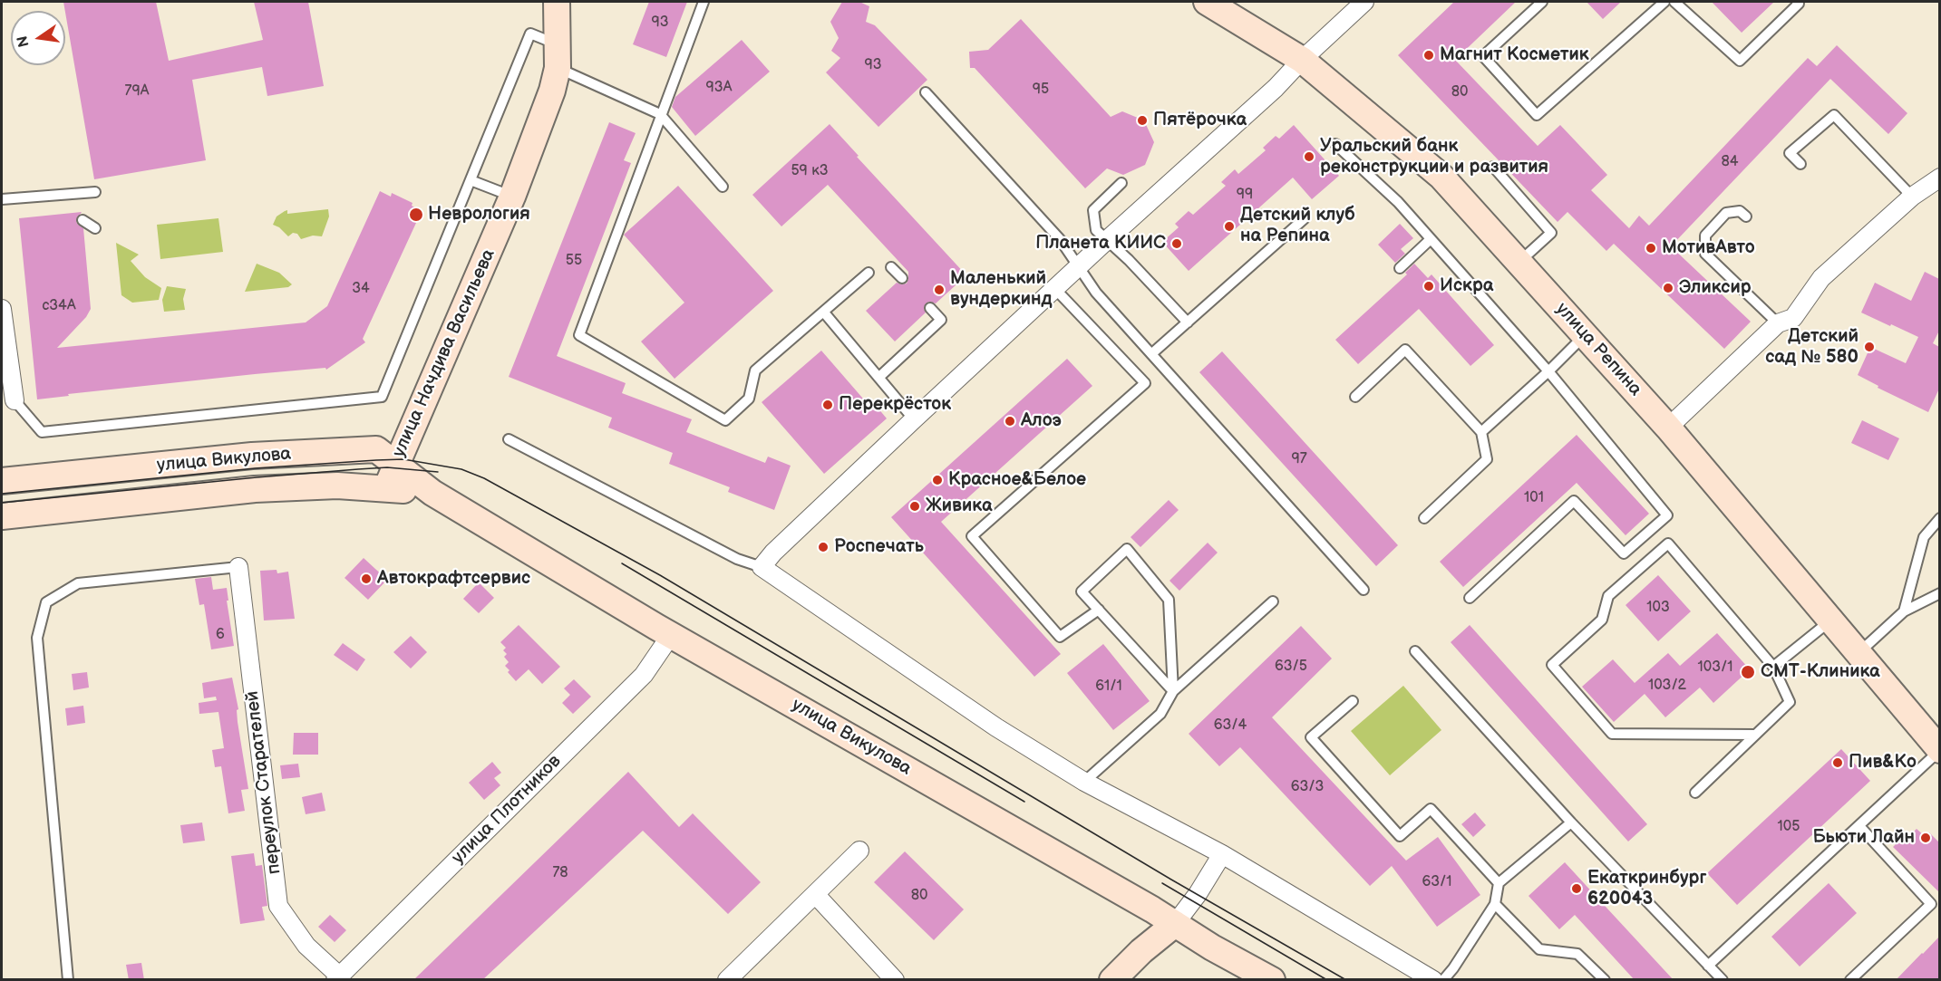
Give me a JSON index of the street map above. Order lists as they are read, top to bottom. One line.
{"streets":{"street":["улица Репина","улица Начдива Васильева","улица Викулова","переулок Старателей","улица Плотников"]},"crossings":[["улица Начдива Васильева","улица Викулова"],["улица Викулова","улица Плотников"],["переулок Старателей","улица Плотников"]],"places":["Магнит Косметик","Пятёрочка","Уральский банк реконструкции и развития","Неврология","Детский клуб на Репина","Планета КИИС","МотивАвто","Искра","Эликсир","Маленький вундеркинд","Детский сад № 580","Перекрёсток","Алоэ","Красное&Белое","Живика","Роспечать","Автокрафтсервис","СМТ-Клиника","Пив&Ко","Бьюти Лайн","Екаткринбург 620043"],"house_numbers":["93","93","93А","95","79А","80","84","59 к3","99","55","34","с34А","97","101","103","6","63/5","103/1","103/2","61/1","63/4","63/3","105","78","63/1","80"],"north":"left"}
